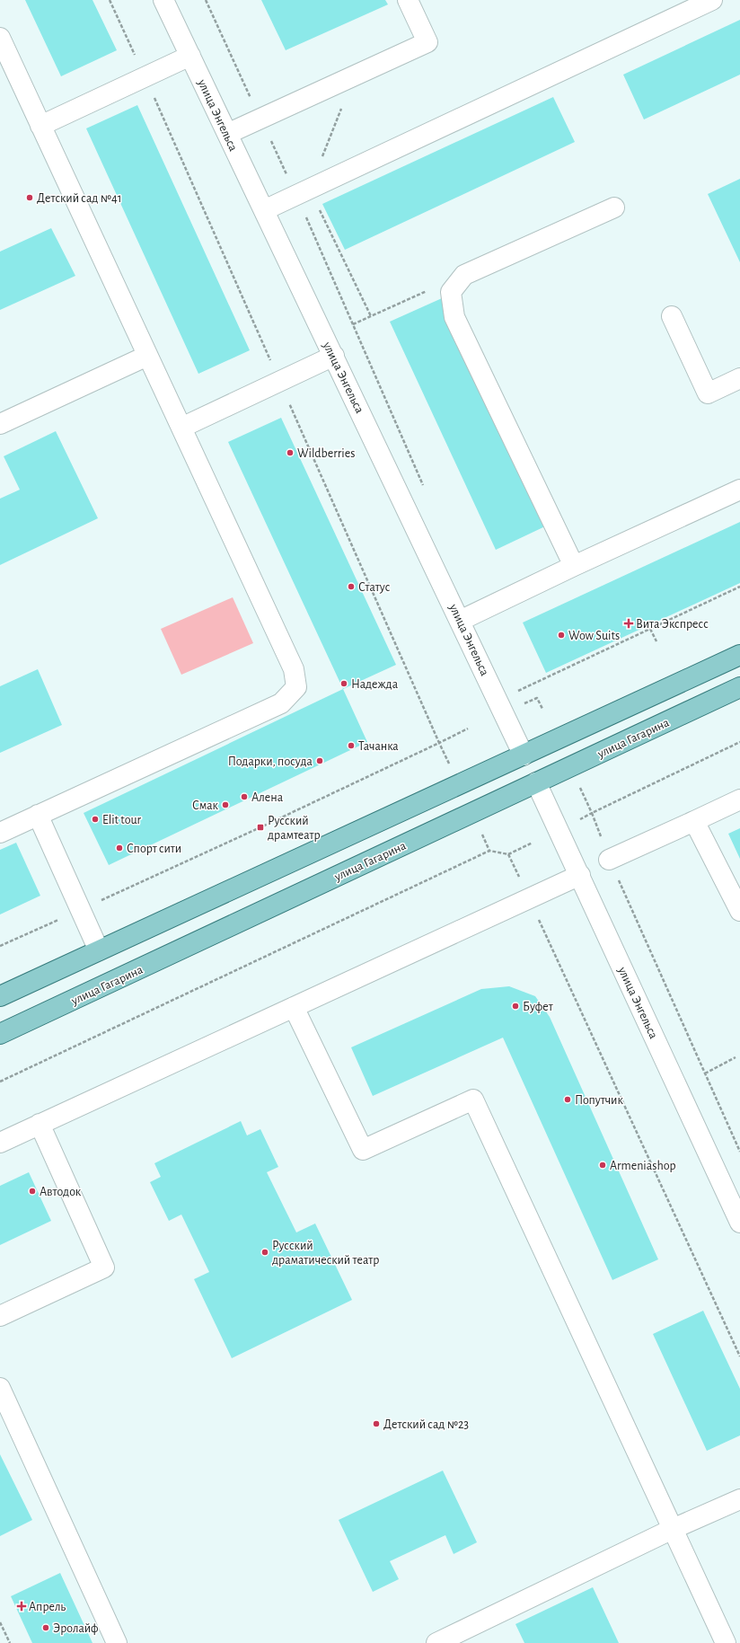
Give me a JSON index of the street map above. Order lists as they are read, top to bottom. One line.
{"streets":{"main road":["улица Гагарина"],"street":["улица Энгельса"]},"crossings":[["улица Энгельса","улица Гагарина"]],"places":{"other":["Детский сад №41","Wildberries","Статус","Wow Suits","Надежда","Тачанка","Подарки, посуда","Алена","Смак","Elit tour","Спорт сити","Буфет","Попутчик","Armeniashop","Автодок","Русский драматический театр","Детский сад №23","Эролайф"],"health":["Вита Экспресс","Апрель"],"transit":["Русский драмтеатр"]}}
